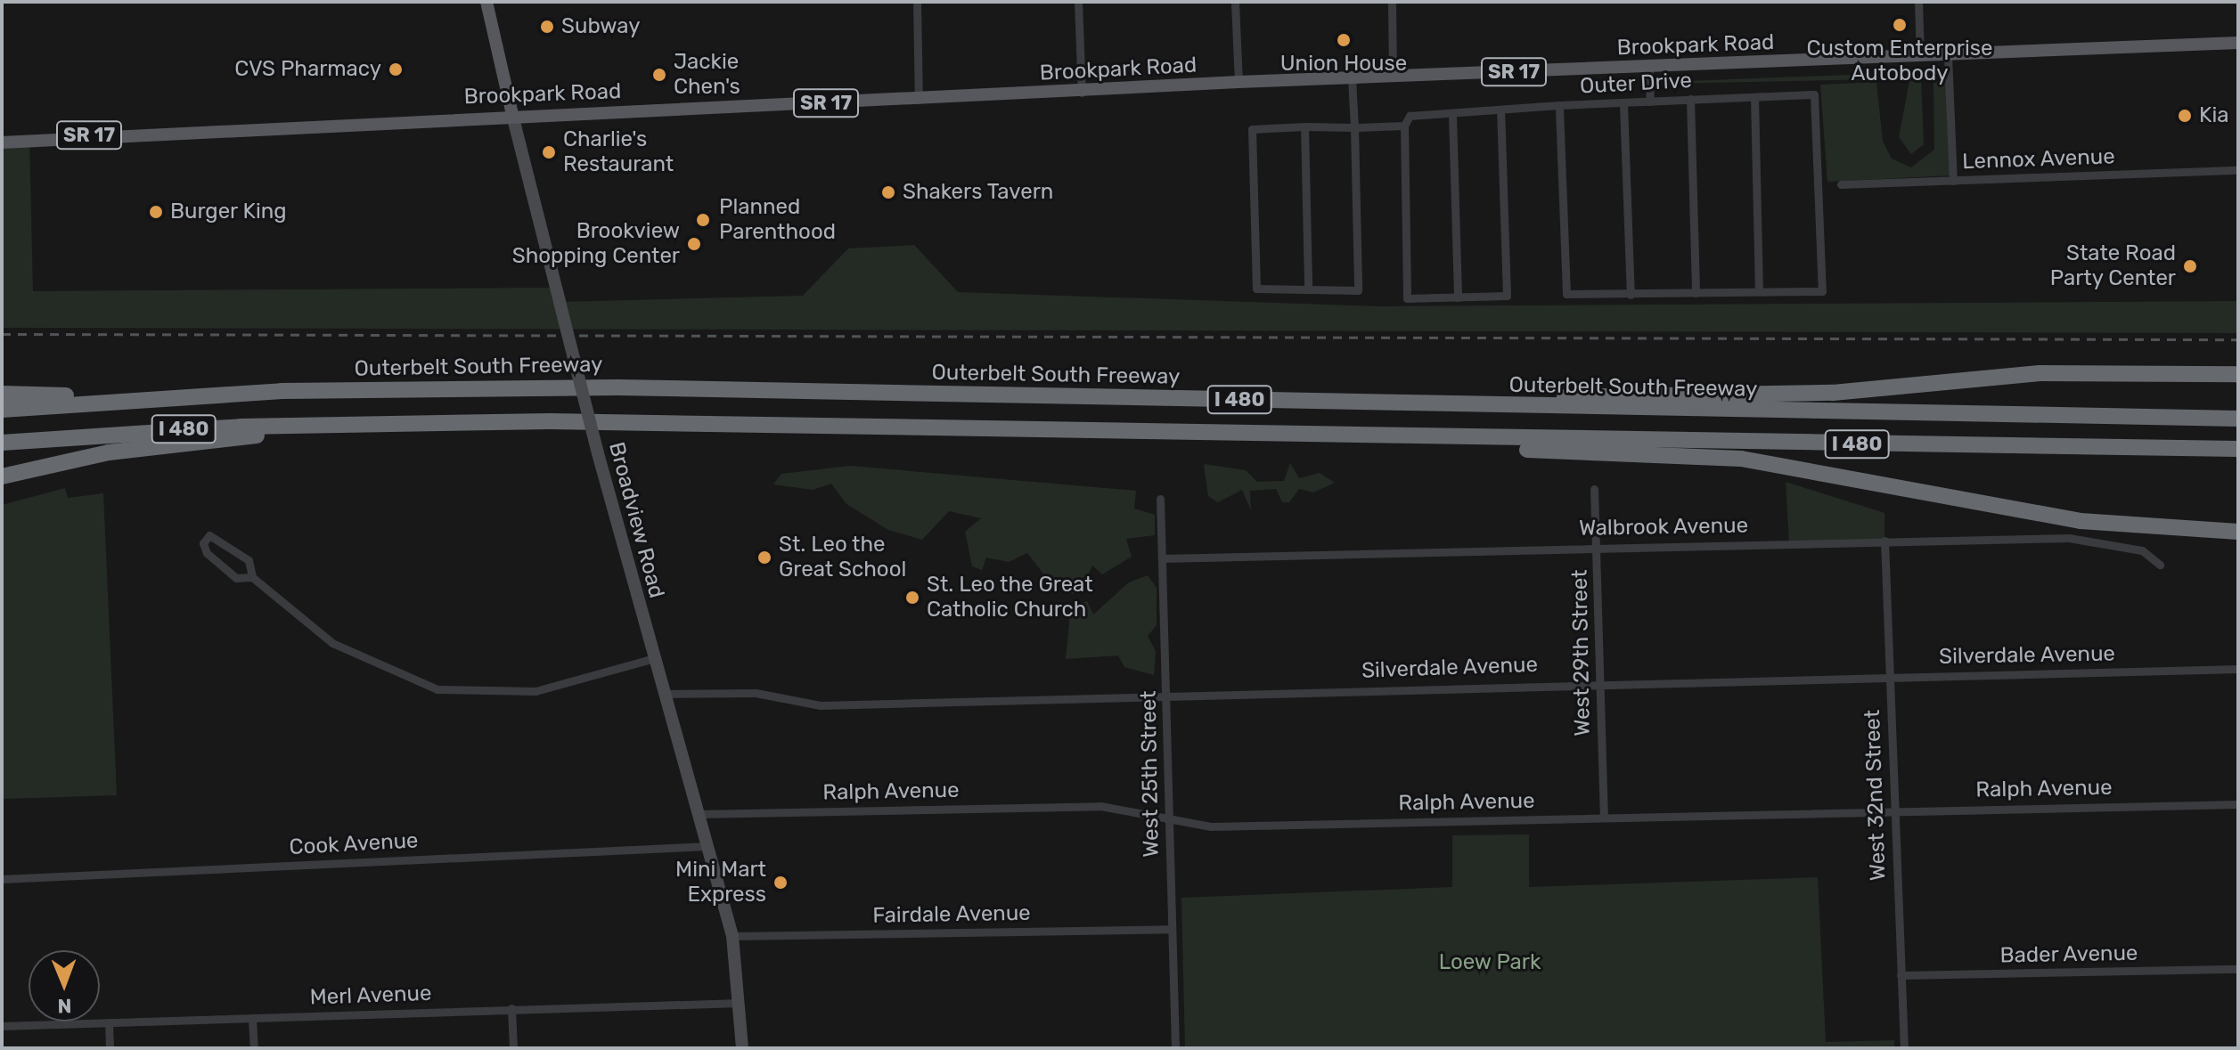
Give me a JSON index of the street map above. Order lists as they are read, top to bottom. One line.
{"streets":{"highway":["Outerbelt South Freeway","I 480"],"main road":["Brookpark Road","SR 17","Broadview Road"],"street":["Outer Drive","Lennox Avenue","Walbrook Avenue","West 29th Street","Silverdale Avenue","West 25th Street","Ralph Avenue","West 32nd Street","Cook Avenue","Fairdale Avenue","Bader Avenue","Merl Avenue"]},"crossings":[["Brookpark Road","Broadview Road"],["Broadview Road","Silverdale Avenue"],["Broadview Road","Ralph Avenue"],["Broadview Road","Cook Avenue"],["Broadview Road","Fairdale Avenue"],["Broadview Road","Merl Avenue"],["Walbrook Avenue","West 29th Street"],["Walbrook Avenue","West 25th Street"],["Walbrook Avenue","West 32nd Street"],["West 29th Street","Silverdale Avenue"],["West 29th Street","Ralph Avenue"],["Silverdale Avenue","West 25th Street"],["Silverdale Avenue","West 32nd Street"],["West 25th Street","Ralph Avenue"],["West 25th Street","Fairdale Avenue"],["Ralph Avenue","West 32nd Street"],["West 32nd Street","Bader Avenue"]],"parks":["Loew Park"],"places":["Custom Enterprise Autobody","Subway","Union House","CVS Pharmacy","Jackie Chen's","Kia","Charlie's Restaurant","Shakers Tavern","Burger King","Planned Parenthood","Brookview Shopping Center","State Road Party Center","St. Leo the Great School","St. Leo the Great Catholic Church","Mini Mart Express"],"north":"bottom"}
